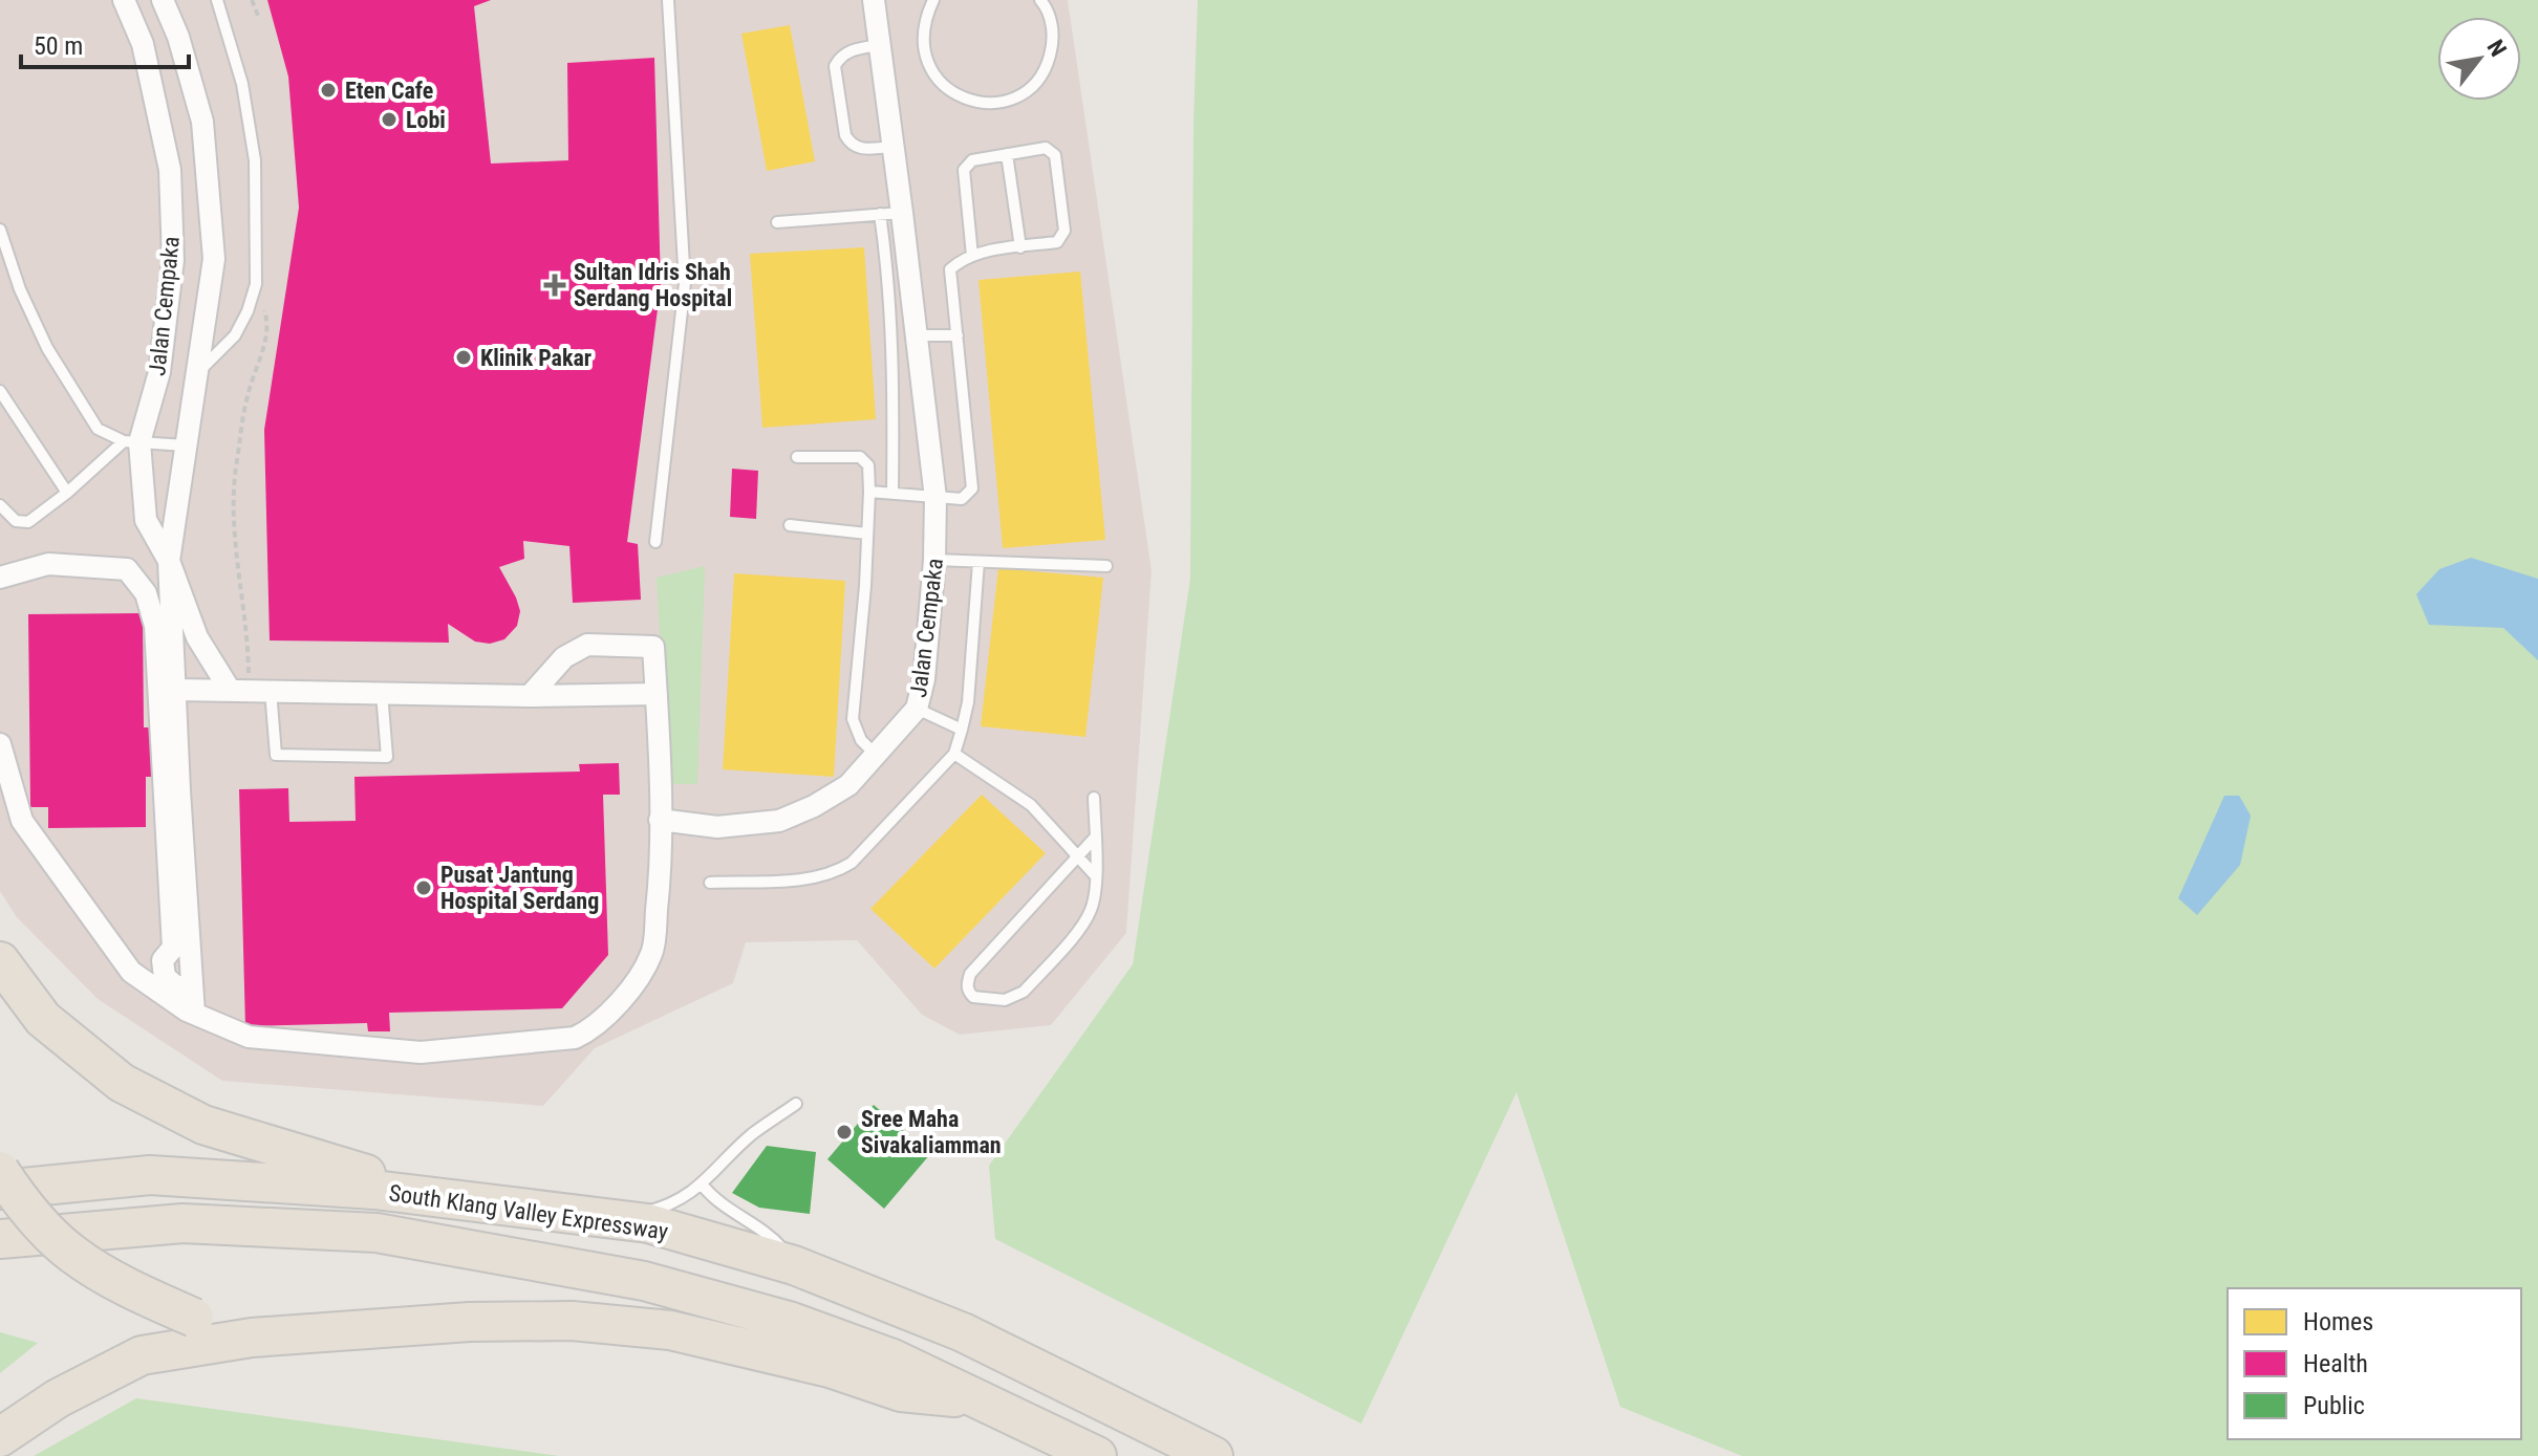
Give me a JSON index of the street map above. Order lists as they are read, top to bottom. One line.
{"streets":{"highway":["South Klang Valley Expressway"],"street":["Jalan Cempaka"]},"places":{"other":["Eten Cafe","Lobi","Klinik Pakar","Pusat Jantung Hospital Serdang","Sree Maha Sivakaliamman"],"health":["Sultan Idris Shah Serdang Hospital"]},"legend":["Homes","Health","Public"],"scale_bar":"50 m","north":"top right"}
